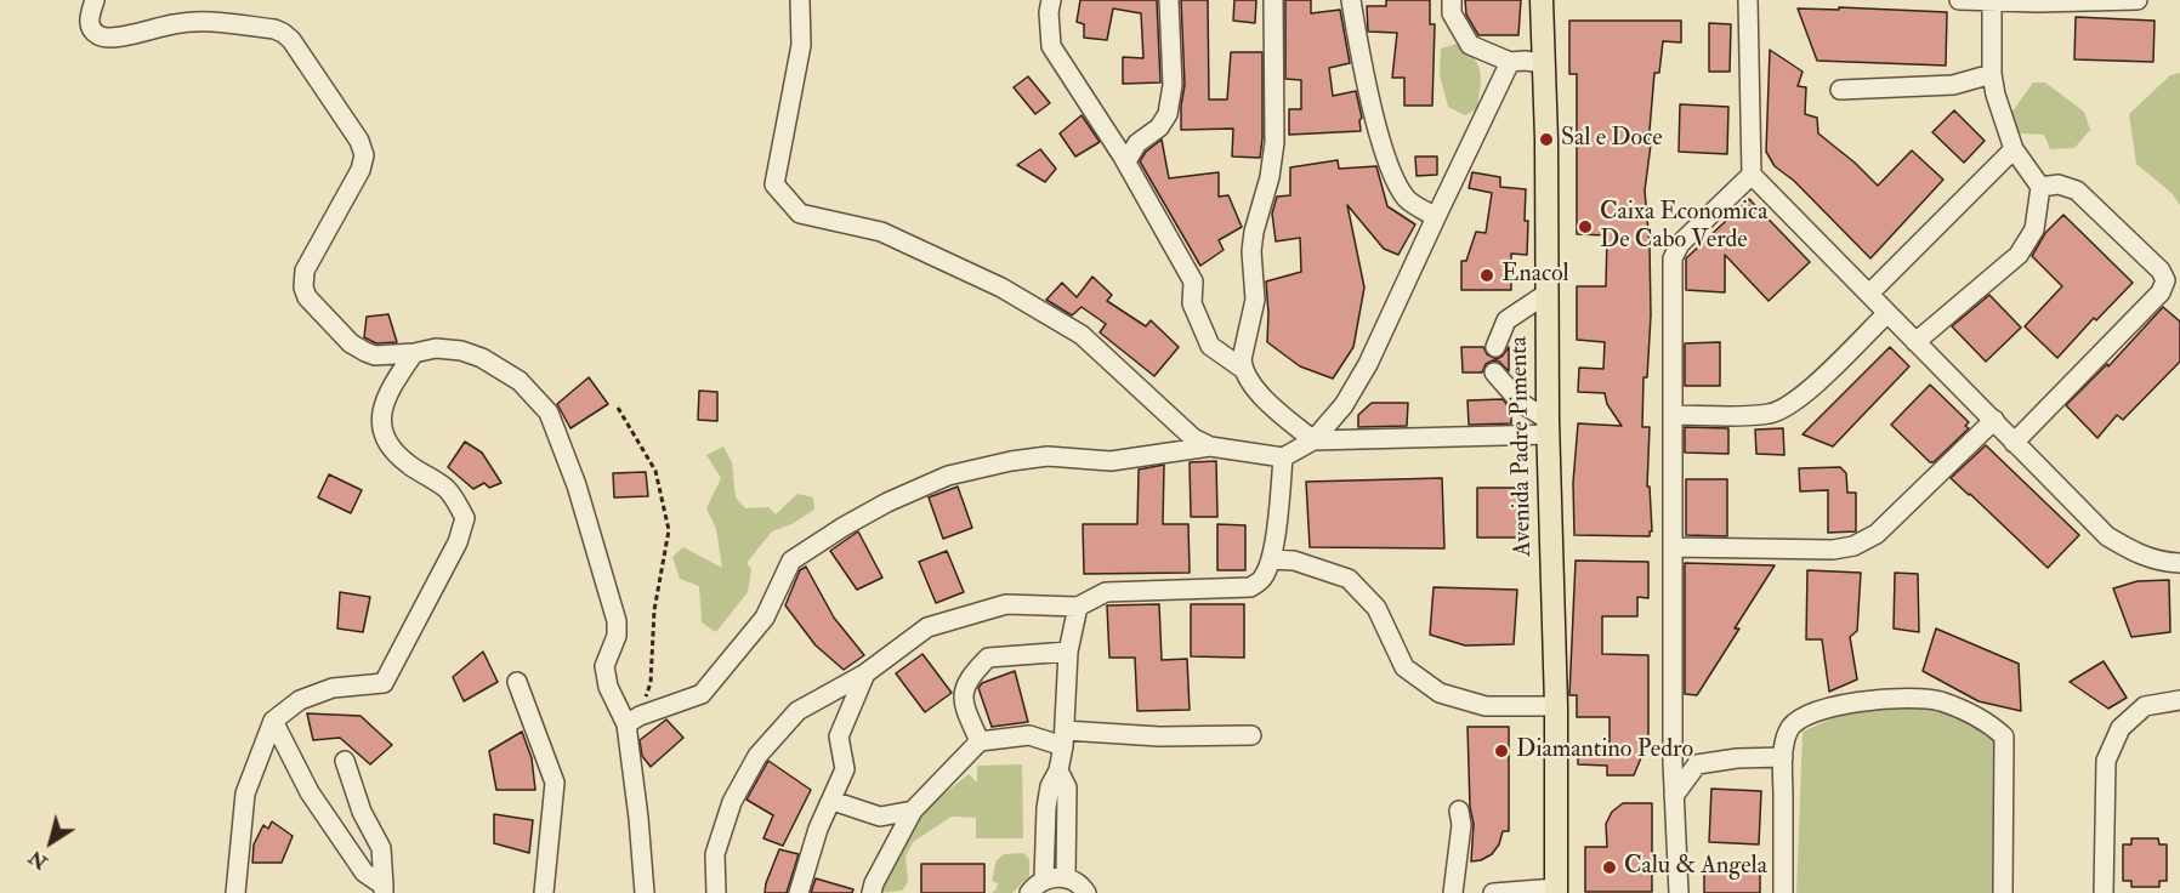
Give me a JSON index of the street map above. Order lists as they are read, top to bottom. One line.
{"streets":{"main road":["Avenida Padre Pimenta"]},"places":["Sal e Doce","Caixa Economica De Cabo Verde","Enacol","Diamantino Pedro","Calu & Angela"],"north":"bottom left"}
